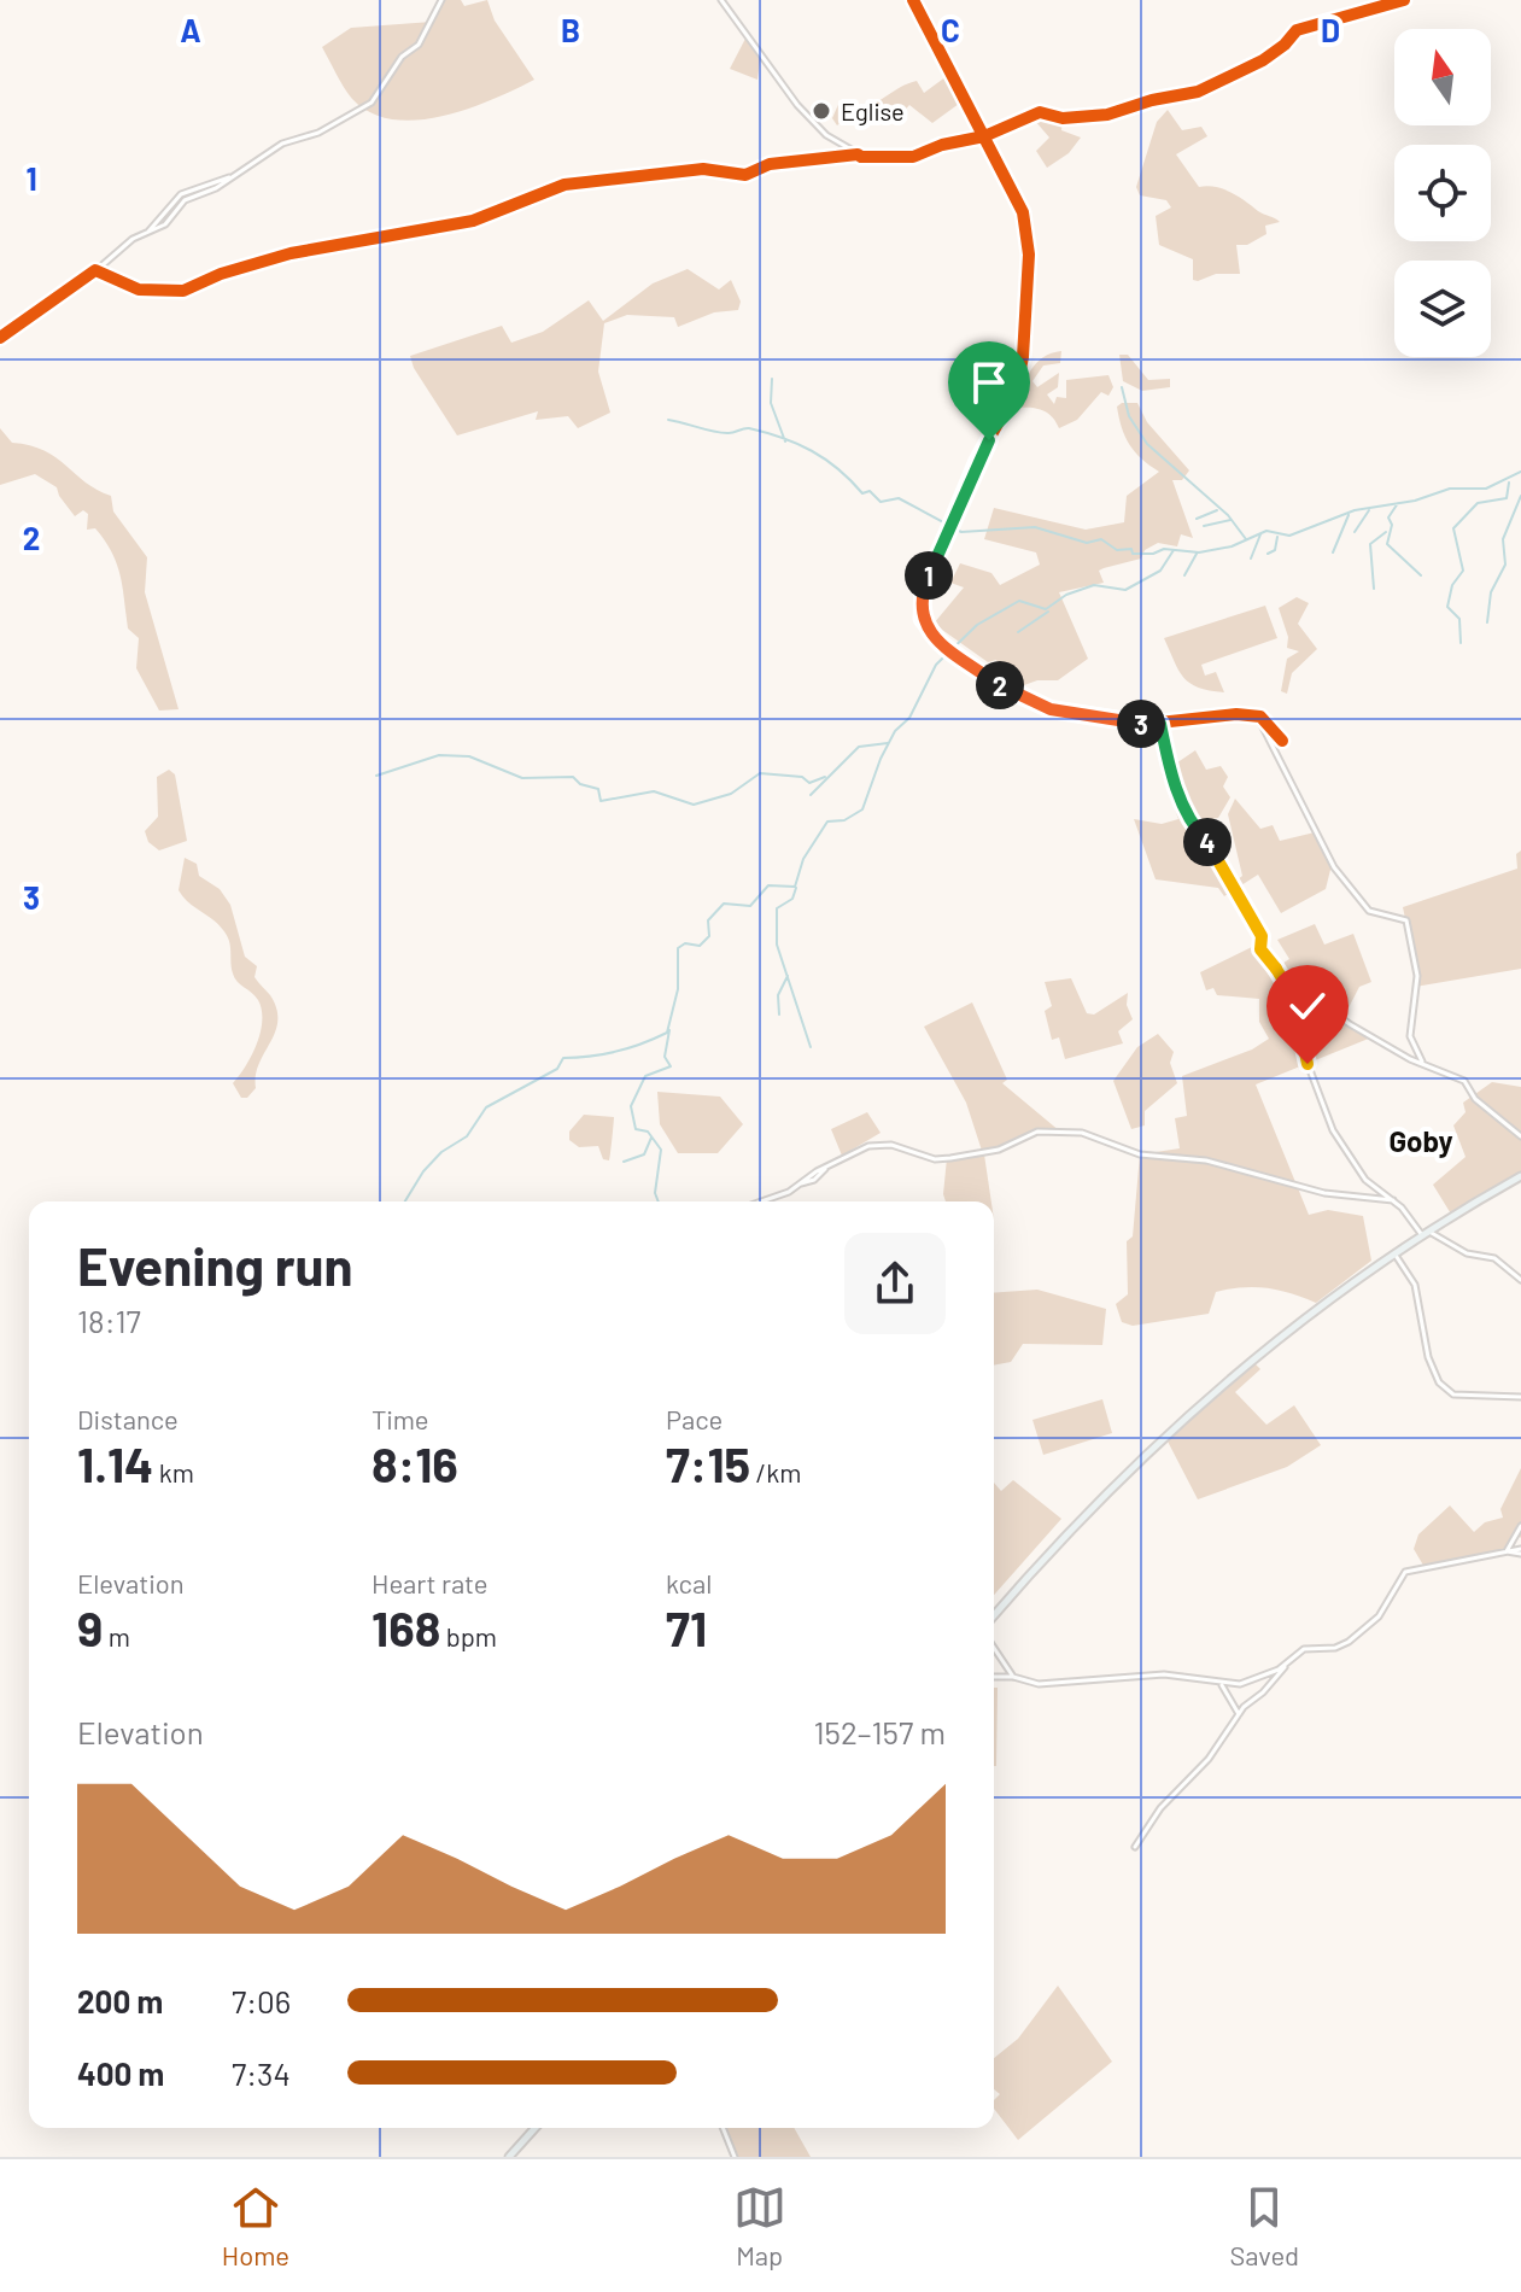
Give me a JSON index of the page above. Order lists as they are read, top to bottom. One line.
{"districts":["Goby"],"places":["Eglise"],"north":"top","page":{"pins":["1","2","3","4"],"heading":["Evening run","18:17"],"stats":[["Distance","1.14 km"],["Time","8:16"],["Pace","7:15 /km"],["Elevation","9 m"],["Heart rate","168 bpm"],["kcal","71"]],"chart":["Elevation","152–157 m"],"list":[{"name":"200 m","note":"7:06"},{"name":"400 m","note":"7:34"}],"tabs":["Home","Map","Saved"]},"grid":{"columns":["A","B","C","D"],"rows":["1","2","3"]}}
